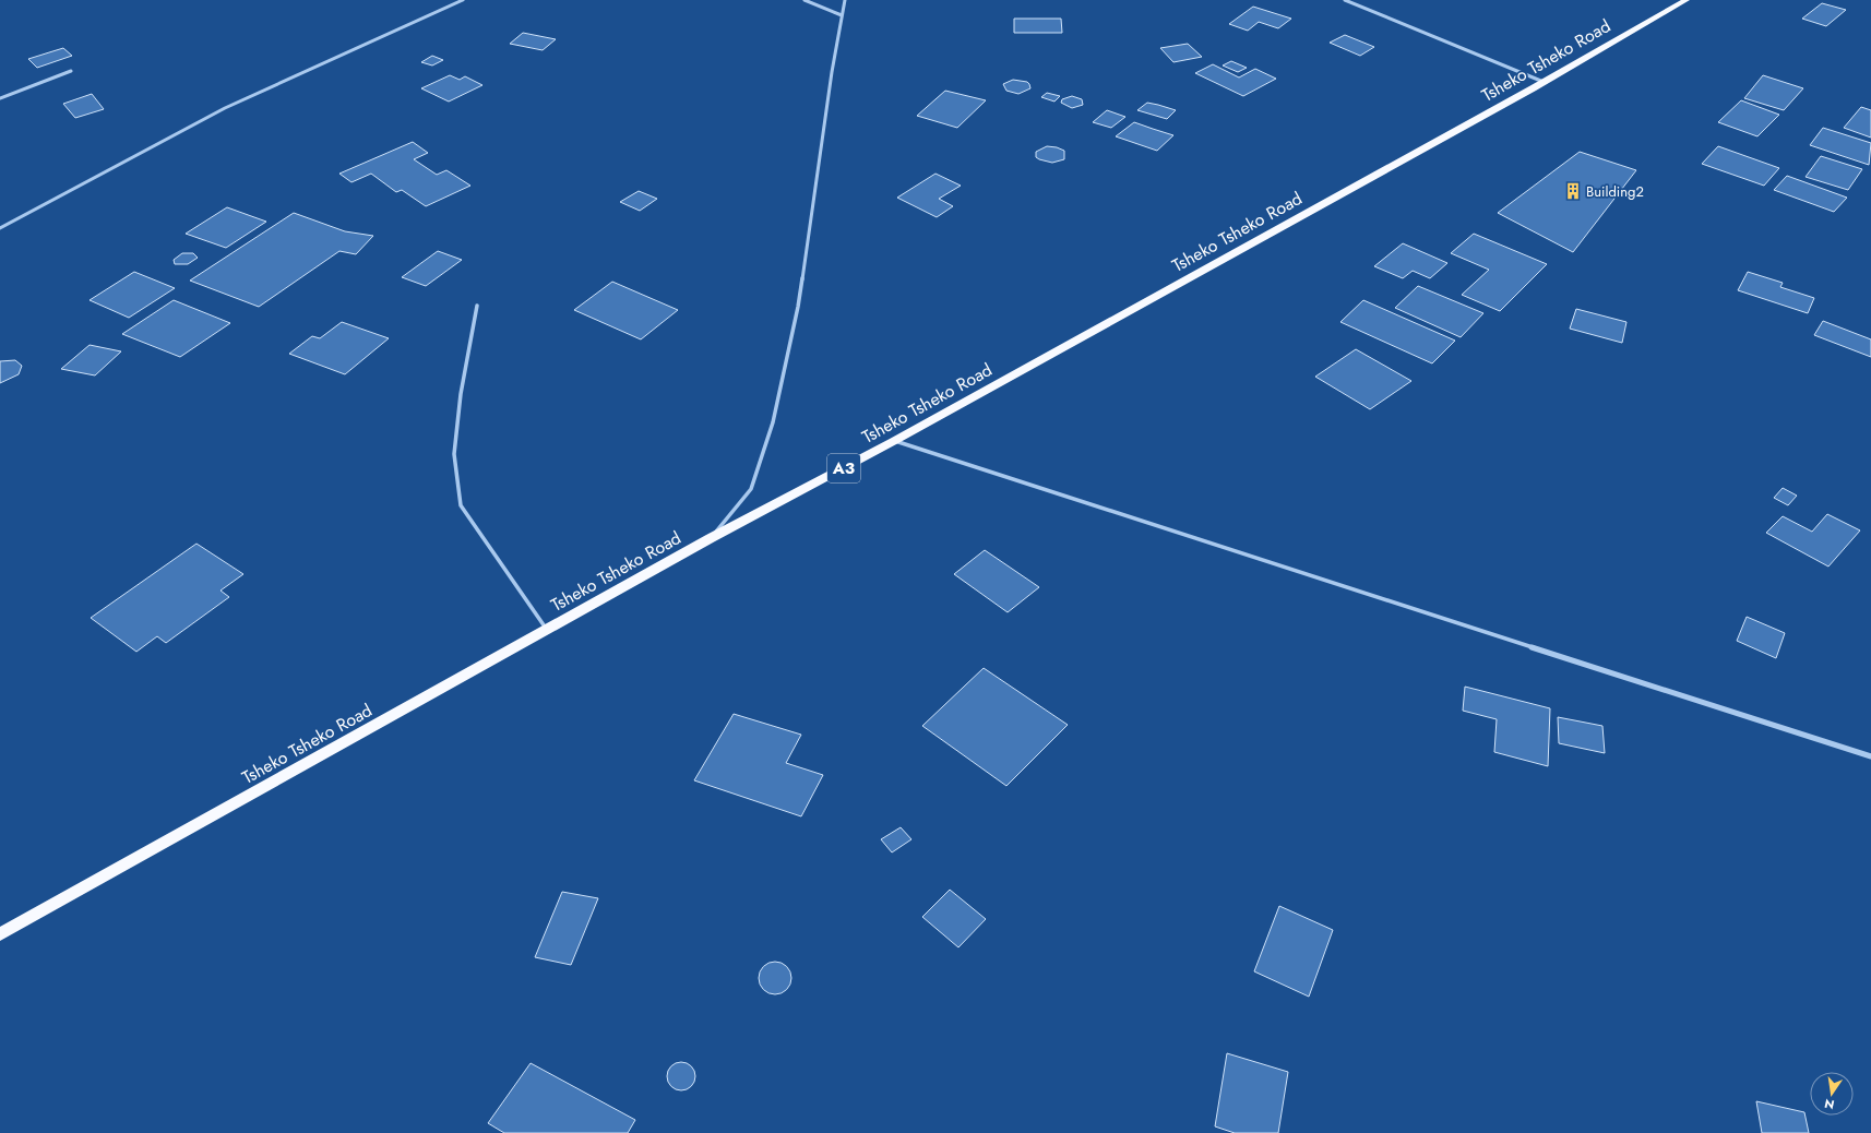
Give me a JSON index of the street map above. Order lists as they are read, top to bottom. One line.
{"streets":{"highway":["Tsheko Tsheko Road","A3"]},"places":{"building":["Building2"]},"north":"bottom"}
